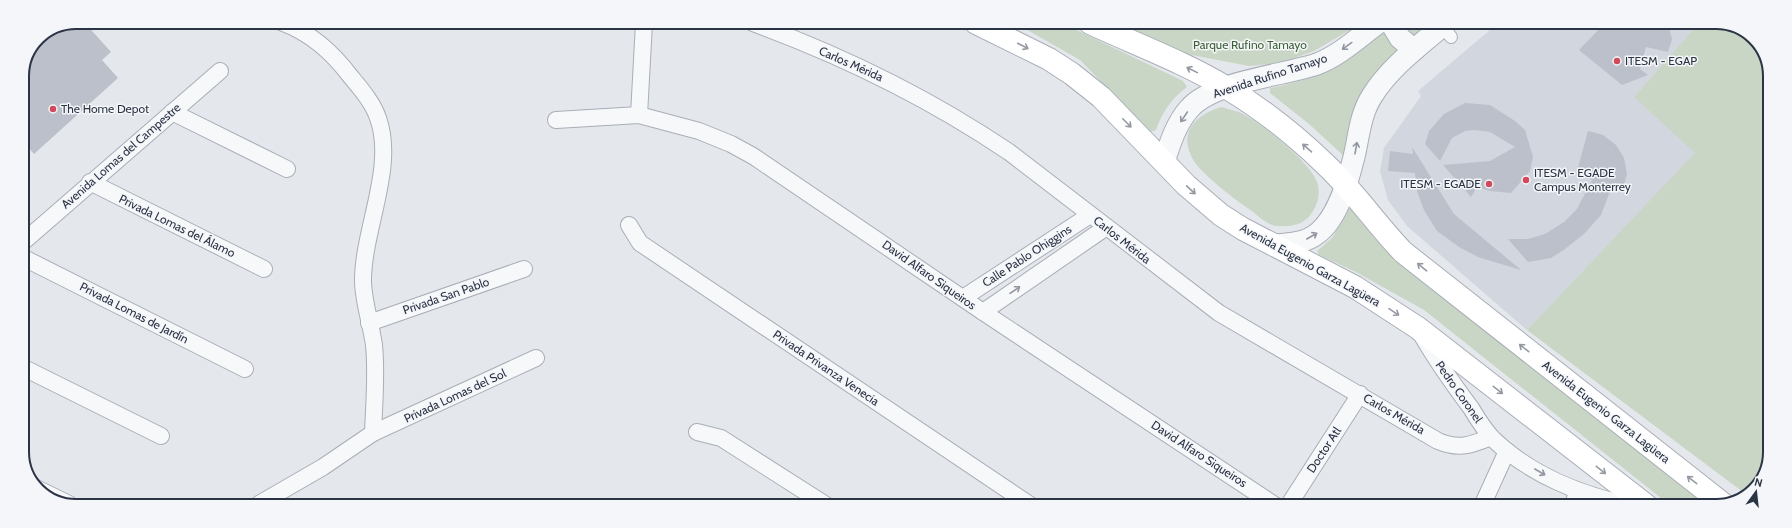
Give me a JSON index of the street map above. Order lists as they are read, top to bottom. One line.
{"streets":{"main road":["Avenida Eugenio Garza Lagüera"],"street":["Carlos Mérida","Avenida Rufino Tamayo","Avenida Lomas del Campestre","Privada Lomas del Álamo","Calle Pablo Ohiggins","David Alfaro Siqueiros","Privada San Pablo","Privada Lomas de Jardín","Privada Privanza Venecia","Pedro Coronel","Privada Lomas del Sol","Doctor Atl"]},"crossings":[["Carlos Mérida","Calle Pablo Ohiggins"],["Carlos Mérida","Pedro Coronel"],["Carlos Mérida","Doctor Atl"],["Avenida Rufino Tamayo","Avenida Eugenio Garza Lagüera"],["Avenida Lomas del Campestre","Privada Lomas del Álamo"],["Calle Pablo Ohiggins","David Alfaro Siqueiros"],["Avenida Eugenio Garza Lagüera","Pedro Coronel"]],"parks":["Parque Rufino Tamayo"],"places":["ITESM - EGAP","The Home Depot","ITESM - EGADE Campus Monterrey","ITESM - EGADE"],"north":"top"}
